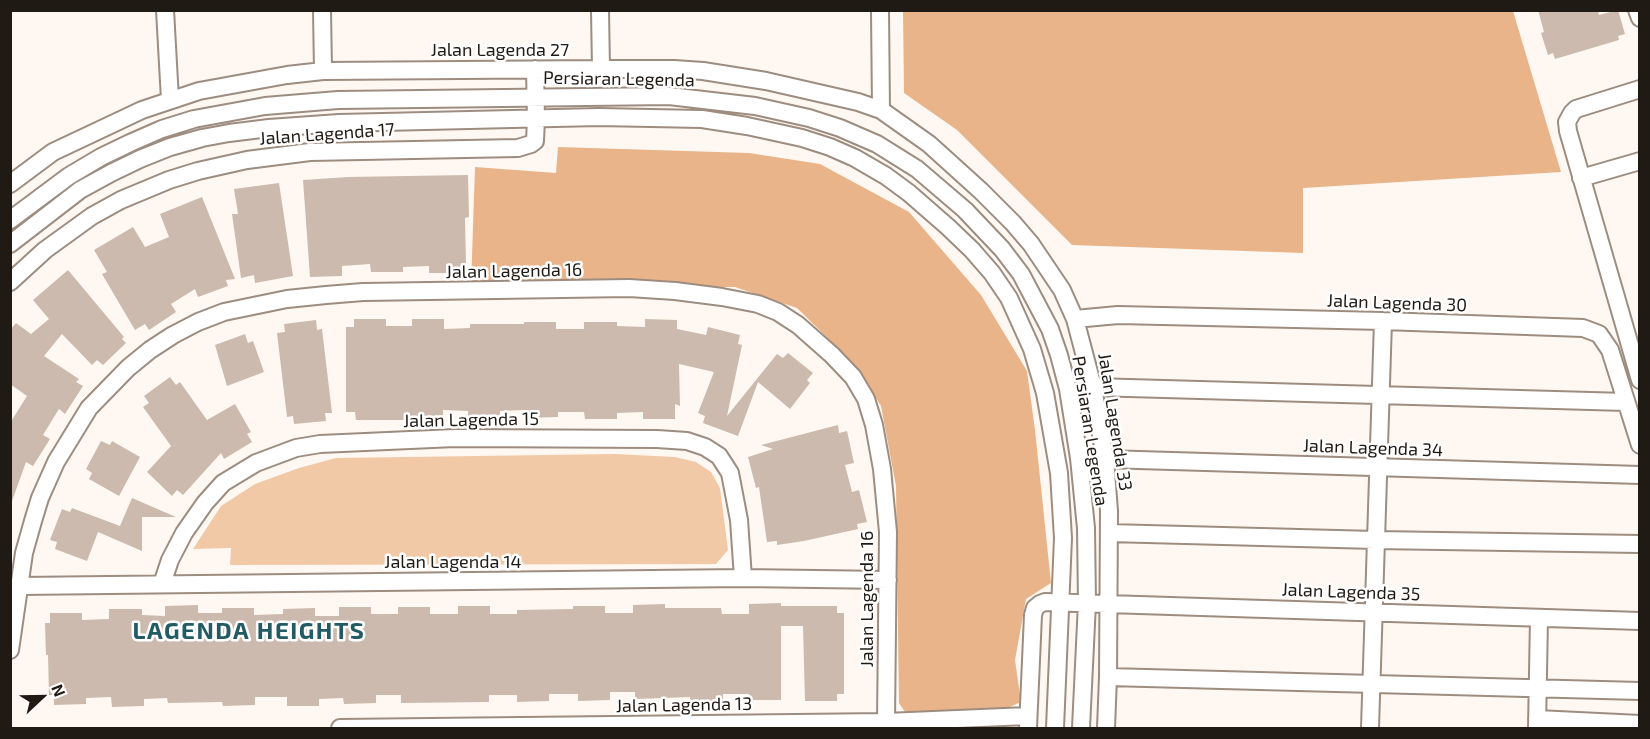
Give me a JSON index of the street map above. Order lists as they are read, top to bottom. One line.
{"streets":{"street":["Jalan Lagenda 27","Persiaran Legenda","Jalan Lagenda 17","Jalan Lagenda 16","Jalan Lagenda 30","Jalan Lagenda 15","Jalan Lagenda 33","Jalan Lagenda 34","Jalan Lagenda 14","Jalan Lagenda 35","Jalan Lagenda 13"]},"crossings":[["Jalan Lagenda 27","Jalan Lagenda 17"],["Jalan Lagenda 27","Jalan Lagenda 33"],["Persiaran Legenda","Jalan Lagenda 17"],["Persiaran Legenda","Jalan Lagenda 35"],["Jalan Lagenda 16","Jalan Lagenda 14"],["Jalan Lagenda 16","Jalan Lagenda 13"],["Jalan Lagenda 30","Jalan Lagenda 33"],["Jalan Lagenda 15","Jalan Lagenda 14"],["Jalan Lagenda 33","Jalan Lagenda 34"],["Jalan Lagenda 33","Jalan Lagenda 35"],["Jalan Lagenda 35","Jalan Lagenda 13"]],"districts":["LAGENDA HEIGHTS"],"north":"right"}
